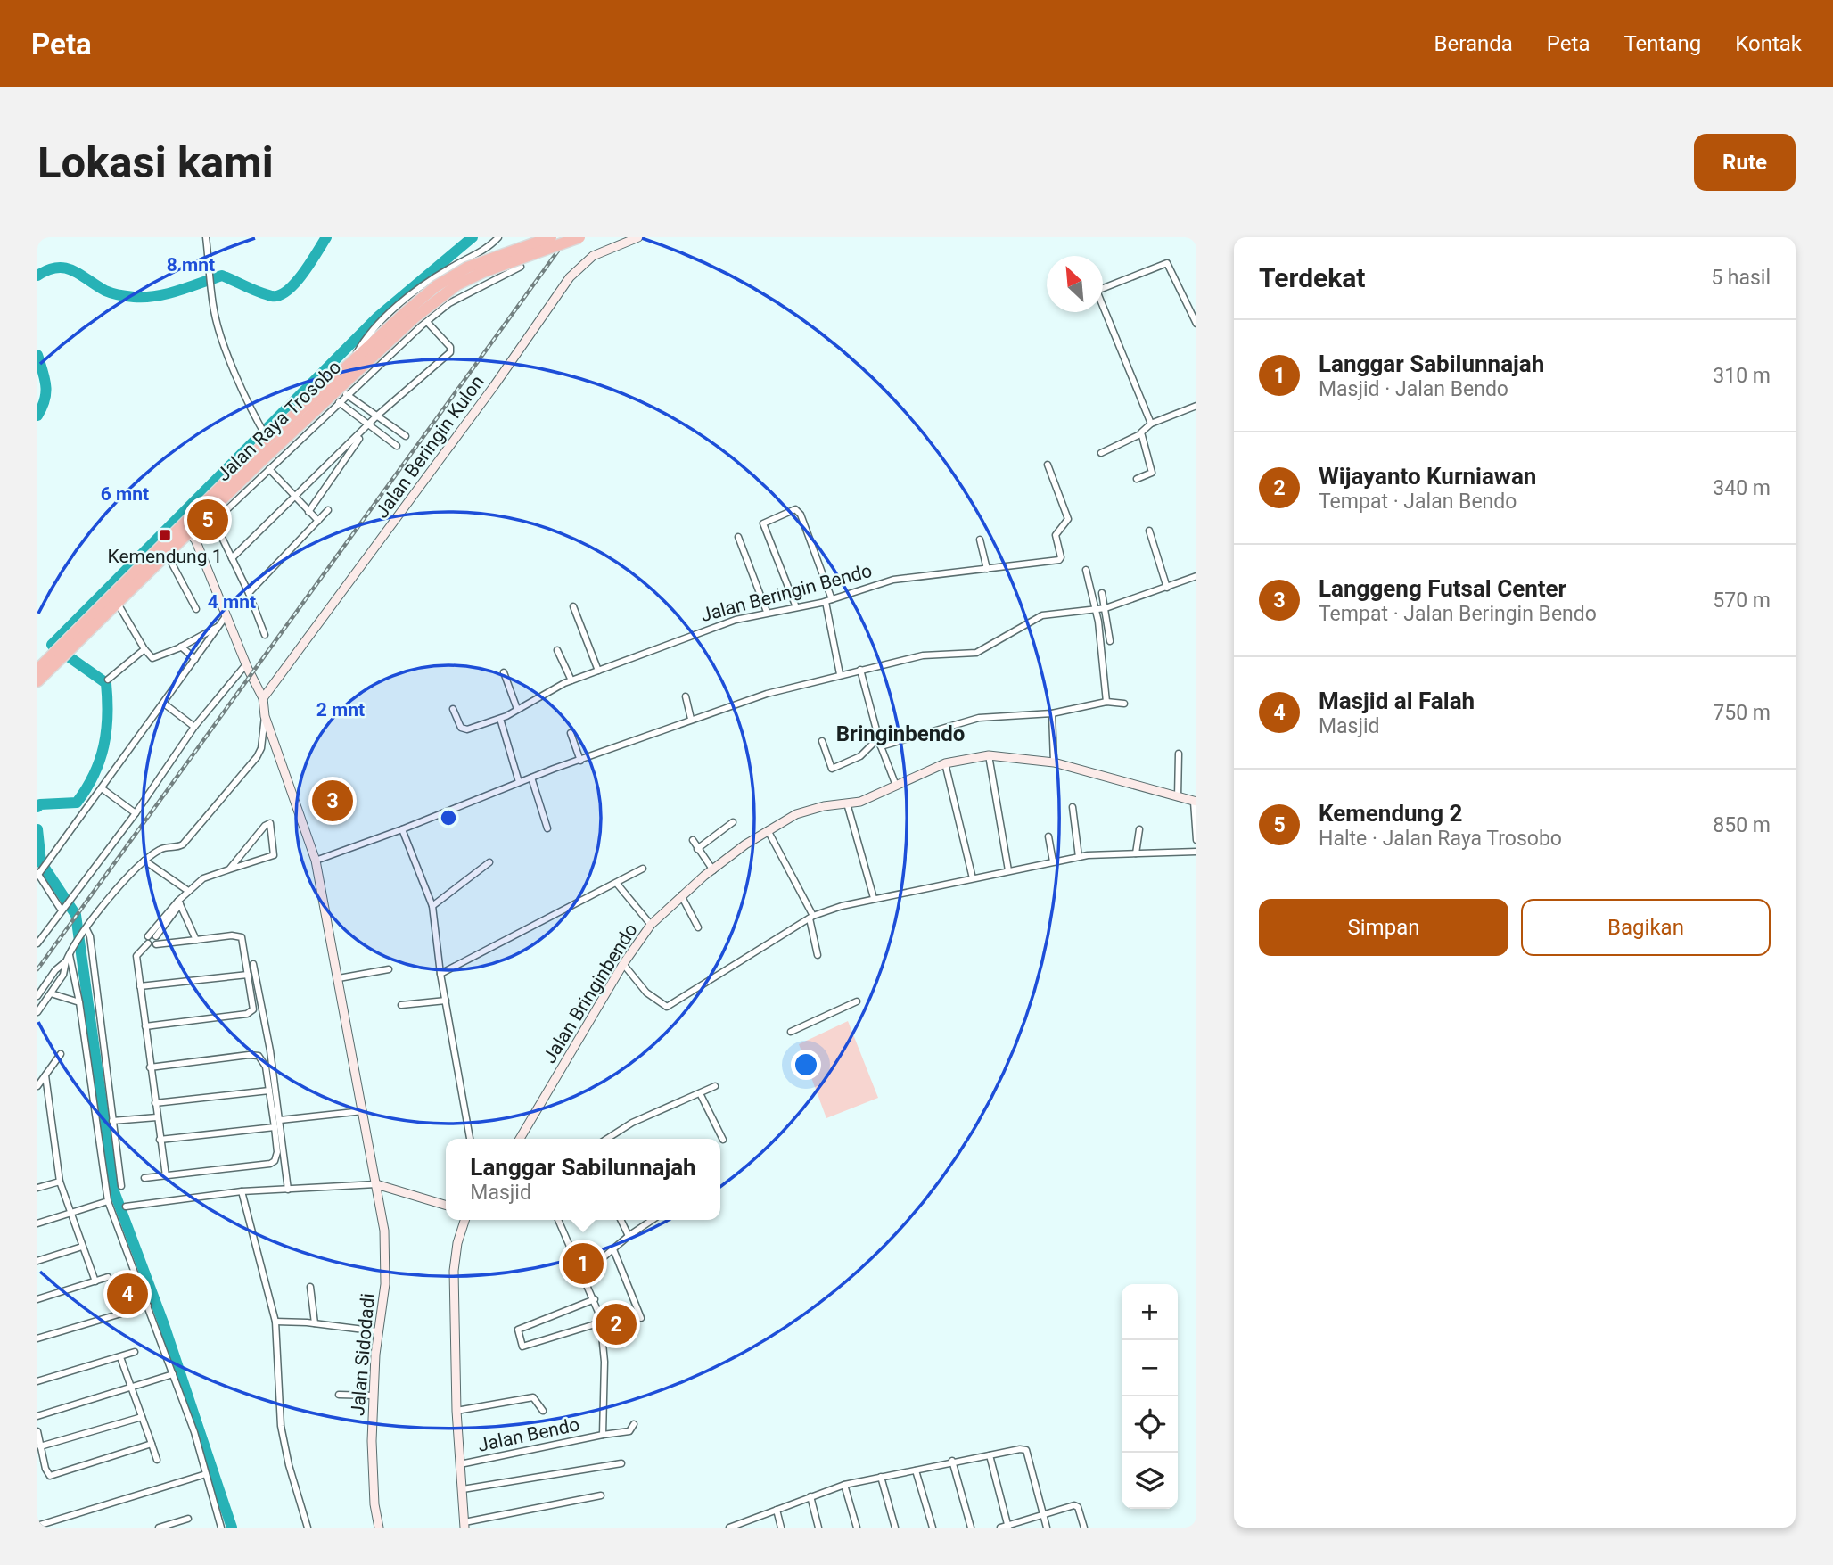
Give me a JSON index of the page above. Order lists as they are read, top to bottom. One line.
{"streets":{"highway":["Jalan Raya Trosobo"],"street":["Jalan Beringin Kulon","Jalan Beringin Bendo","Jalan Bringinbendo","Jalan Sidodadi","Jalan Bendo"]},"districts":["Bringinbendo"],"places":{"transit":["Kemendung 1"]},"north":"top left","page":{"header":"Peta","nav":["Beranda","Peta","Tentang","Kontak"],"buttons":["Rute",["Simpan","Bagikan"]],"title":"Lokasi kami","heading":["Terdekat","5 hasil"],"list":[{"mark":"1","name":"Langgar Sabilunnajah","note":"Masjid · Jalan Bendo","value":"310 m"},{"mark":"2","name":"Wijayanto Kurniawan","note":"Tempat · Jalan Bendo","value":"340 m"},{"mark":"3","name":"Langgeng Futsal Center","note":"Tempat · Jalan Beringin Bendo","value":"570 m"},{"mark":"4","name":"Masjid al Falah","note":"Masjid","value":"750 m"},{"mark":"5","name":"Kemendung 2","note":"Halte · Jalan Raya Trosobo","value":"850 m"}],"pins":["5","3","1","4","2"],"popup":["Langgar Sabilunnajah","Masjid"],"map_buttons":["+","−"]},"rings":["8 mnt","6 mnt","4 mnt","2 mnt"]}
